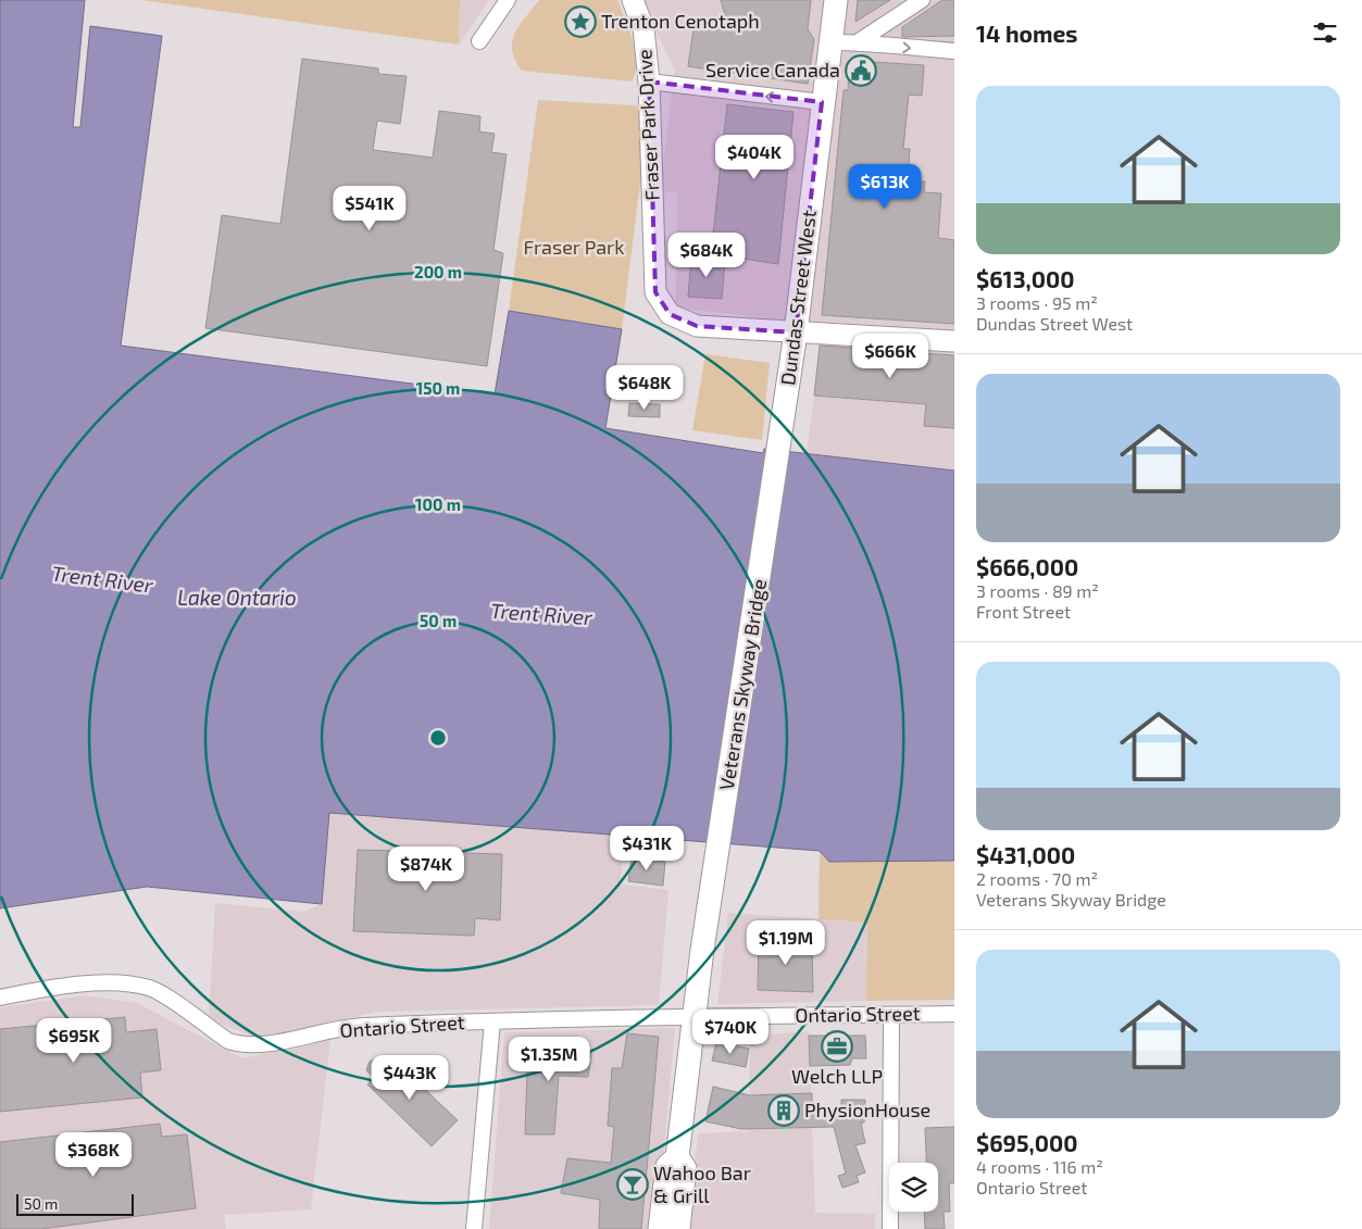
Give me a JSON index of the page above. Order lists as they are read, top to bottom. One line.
{"streets":{"main road":["Dundas Street West","Veterans Skyway Bridge"],"street":["Fraser Park Drive","Ontario Street"]},"crossings":[["Fraser Park Drive","Dundas Street West"],["Dundas Street West","Veterans Skyway Bridge"],["Veterans Skyway Bridge","Ontario Street"]],"water":["Trent River","Lake Ontario"],"parks":["Fraser Park"],"places":{"place":["Trenton Cenotaph"],"public building":["Service Canada"],"office":["Welch LLP"],"building":["PhysionHouse"],"bar":["Wahoo Bar & Grill"]},"scale_bar":"50 m","page":{"heading":"14 homes","list":[{"name":"$613,000","note":"3 rooms · 95 m² · Dundas Street West"},{"name":"$666,000","note":"3 rooms · 89 m² · Front Street"},{"name":"$431,000","note":"2 rooms · 70 m² · Veterans Skyway Bridge"},{"name":"$695,000","note":"4 rooms · 116 m² · Ontario Street"}],"price":["$404K","$613K","$541K","$684K","$666K","$648K","$431K","$874K","$1.19M","$740K","$695K","$1.35M","$443K","$368K"],"scale":"50 m"},"rings":["200 m","150 m","100 m","50 m"]}
